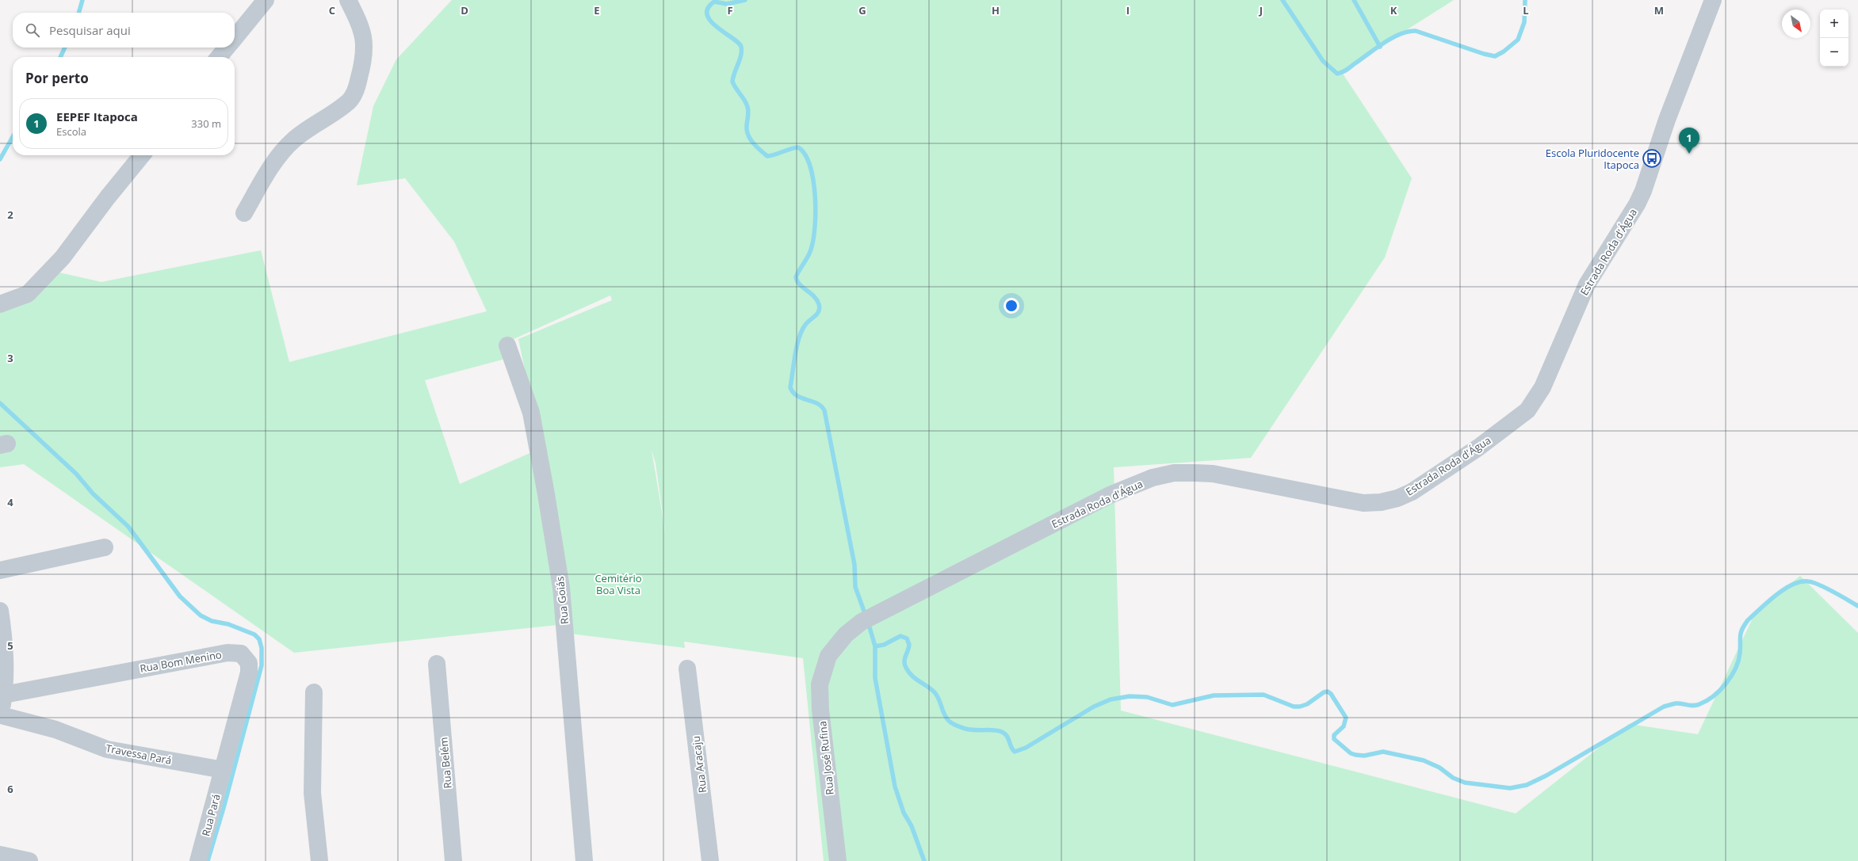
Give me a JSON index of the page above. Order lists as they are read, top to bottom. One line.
{"streets":{"street":["Estrada Roda d'Água","Rua Goiás","Rua Bom Menino","Travessa Pará","Rua José Rufina","Rua Belém","Rua Aracaju","Rua Pará"]},"crossings":[["Estrada Roda d'Água","Rua José Rufina"],["Rua Bom Menino","Travessa Pará"],["Rua Bom Menino","Rua Pará"],["Travessa Pará","Rua Pará"]],"parks":["Cemitério Boa Vista"],"places":{"bus stop":["Escola Pluridocente Itapoca"]},"north":"bottom right","page":{"map_buttons":["+","−"],"search":"Pesquisar aqui","heading":"Por perto","list":[{"mark":"1","name":"EEPEF Itapoca","note":"Escola","value":"330 m"}],"pins":"1"},"grid":{"columns":["C","D","E","F","G","H","I","J","K","L","M"],"rows":["2","3","4","5","6"]}}
